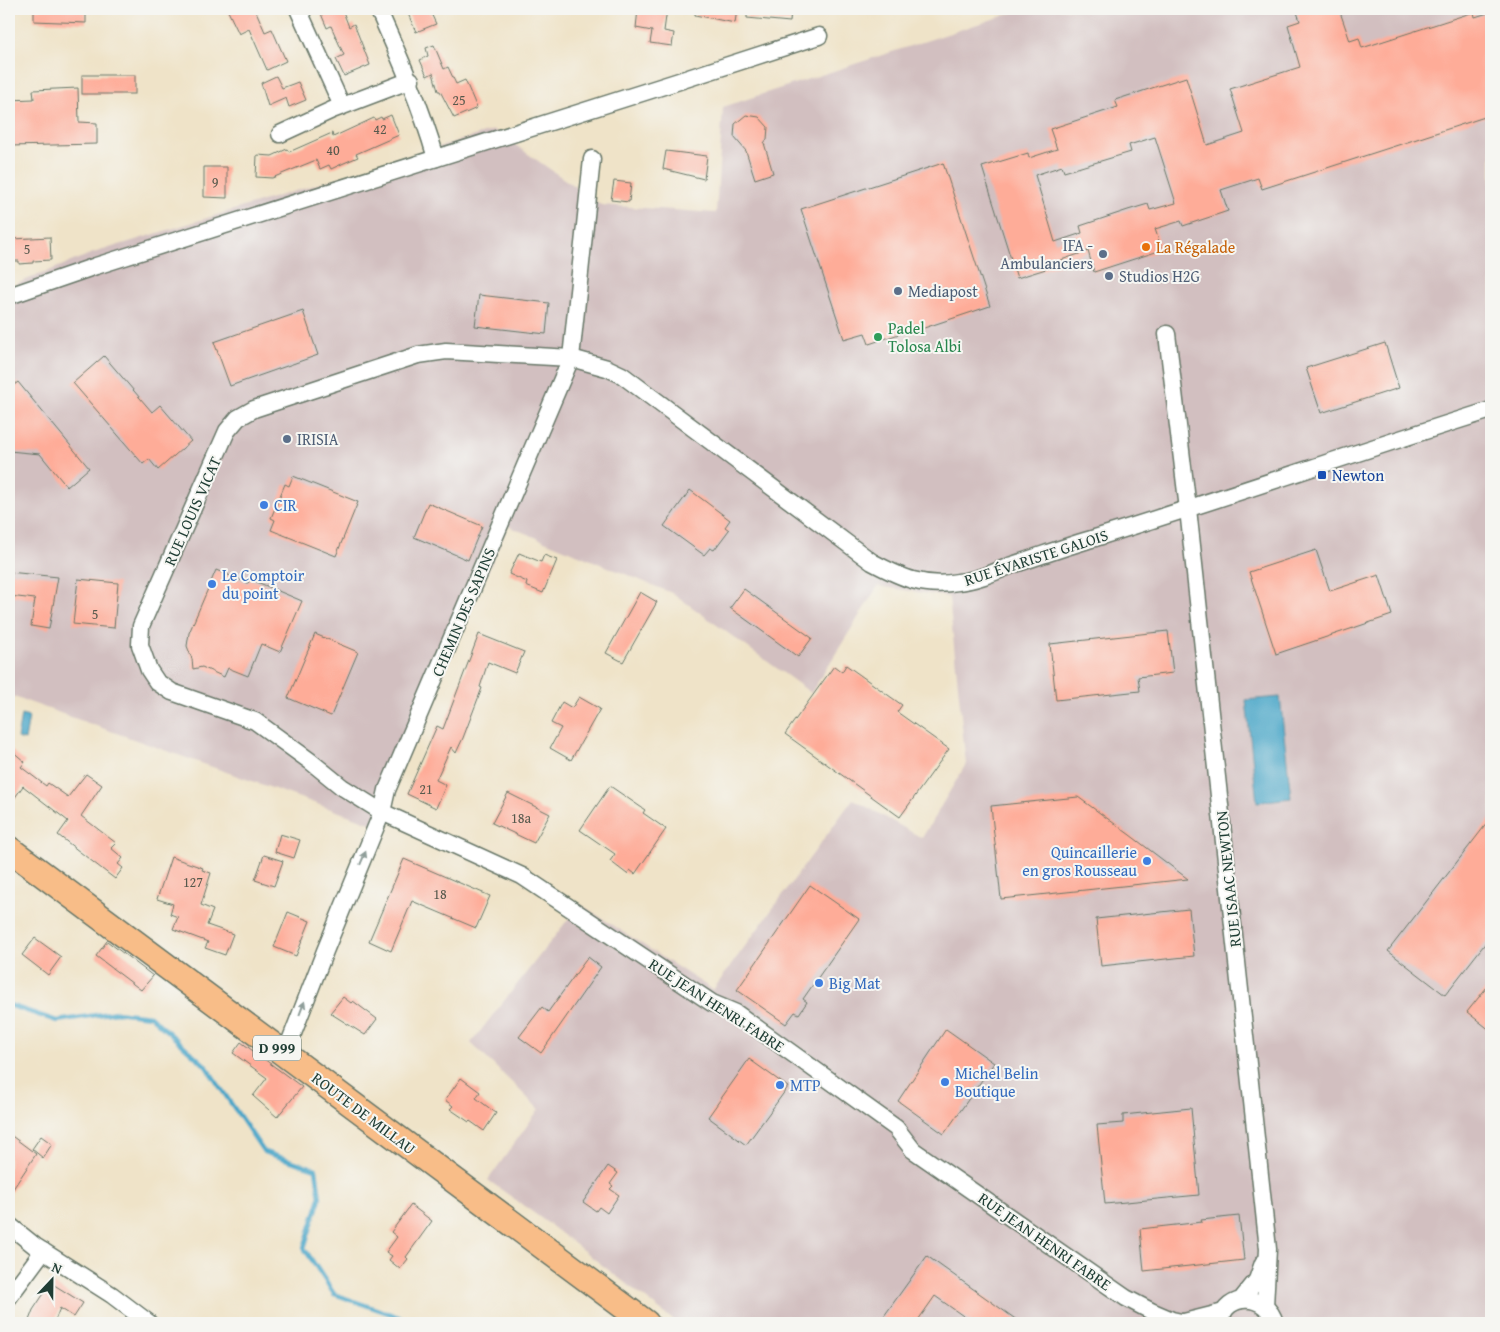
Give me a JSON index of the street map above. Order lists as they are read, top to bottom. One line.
{"streets":{"main road":["D 999","ROUTE DE MILLAU"],"street":["RUE LOUIS VICAT","RUE ÉVARISTE GALOIS","CHEMIN DES SAPINS","RUE ISAAC NEWTON","RUE JEAN HENRI FABRE"]},"crossings":[["RUE LOUIS VICAT","RUE ÉVARISTE GALOIS"],["RUE LOUIS VICAT","CHEMIN DES SAPINS"],["RUE LOUIS VICAT","RUE JEAN HENRI FABRE"],["RUE ÉVARISTE GALOIS","CHEMIN DES SAPINS"],["RUE ÉVARISTE GALOIS","RUE ISAAC NEWTON"],["CHEMIN DES SAPINS","RUE JEAN HENRI FABRE"],["CHEMIN DES SAPINS","ROUTE DE MILLAU"],["RUE ISAAC NEWTON","RUE JEAN HENRI FABRE"]],"places":{"other":["La Régalade","IFA - Ambulanciers","Studios H2G","Mediapost","Padel Tolosa Albi","IRISIA","CIR","Le Comptoir du point","Quincaillerie en gros Rousseau","Big Mat","Michel Belin Boutique","MTP"],"transit":["Newton"]},"house_numbers":["25","42","40","9","5","5","21","18a","127","18"],"north":"top"}
